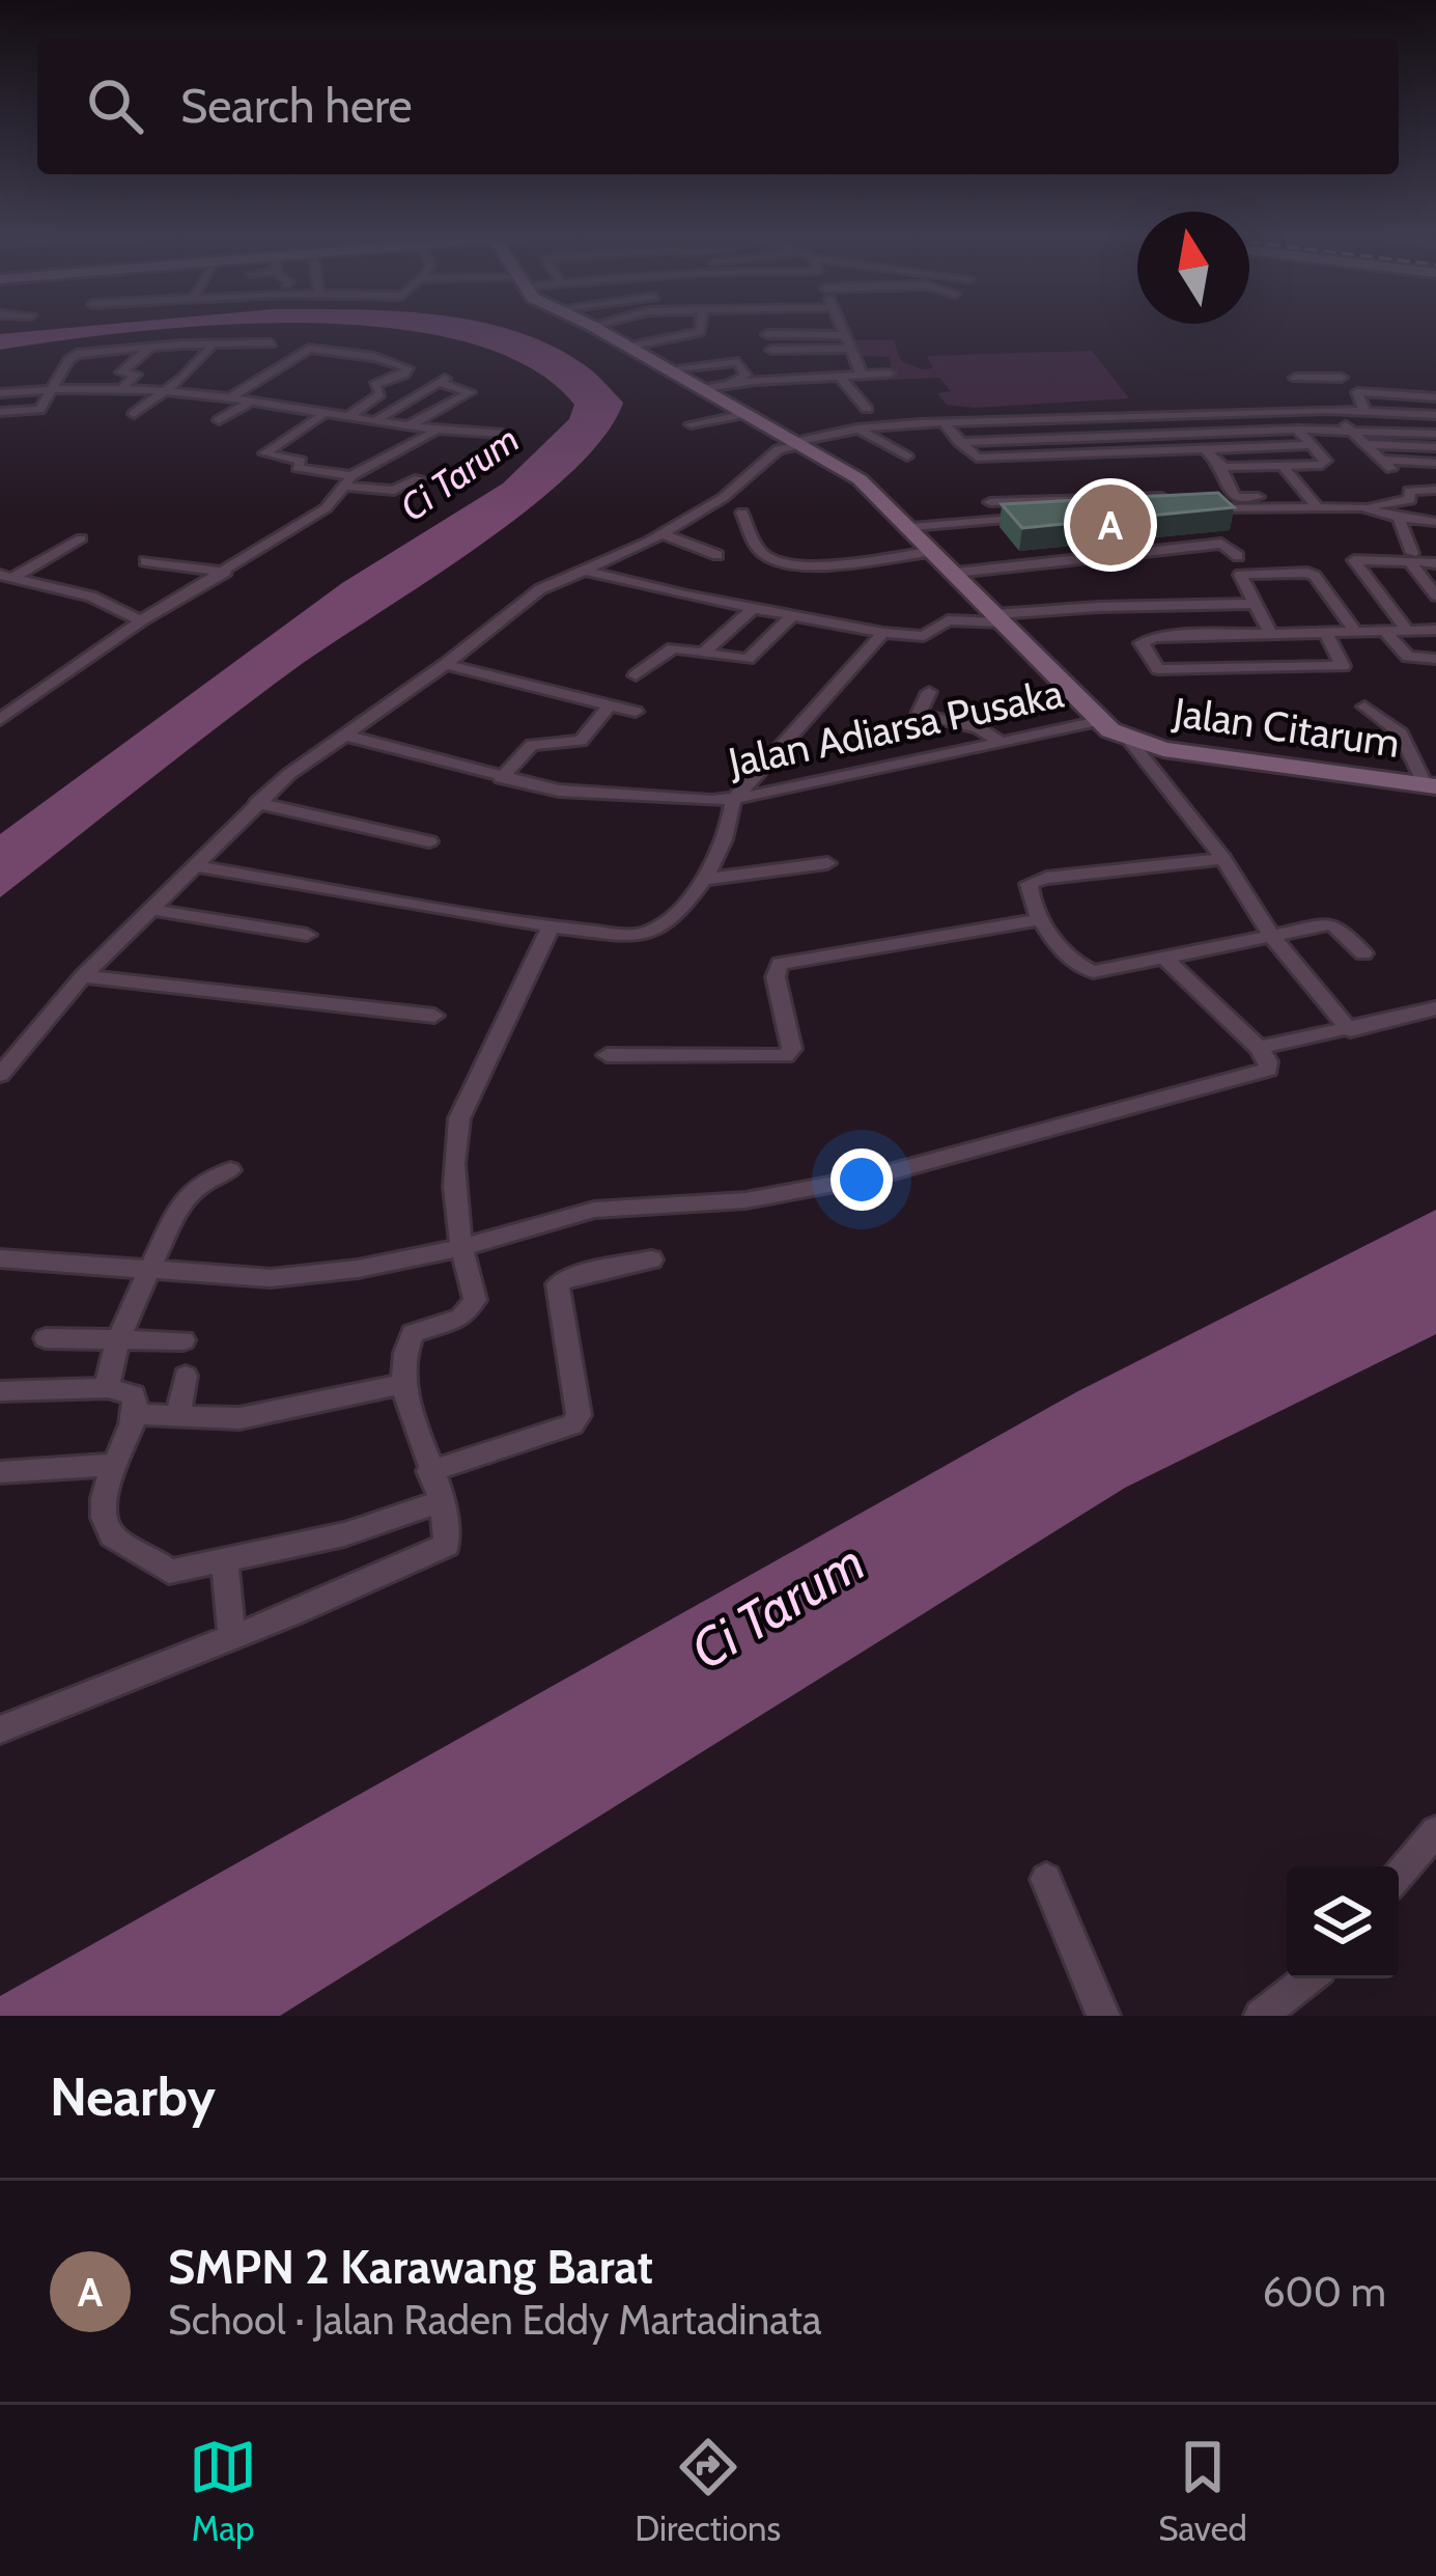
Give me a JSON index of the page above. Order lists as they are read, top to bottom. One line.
{"streets":{"street":["Jalan Adiarsa Pusaka","Jalan Citarum"]},"crossings":[["Jalan Adiarsa Pusaka","Jalan Citarum"]],"water":["Ci Tarum"],"north":"top","page":{"search":"Search here","pins":"A","heading":"Nearby","list":[{"mark":"A","name":"SMPN 2 Karawang Barat","note":"School · Jalan Raden Eddy Martadinata","value":"600 m"}],"nav":["Map","Directions","Saved"]}}
